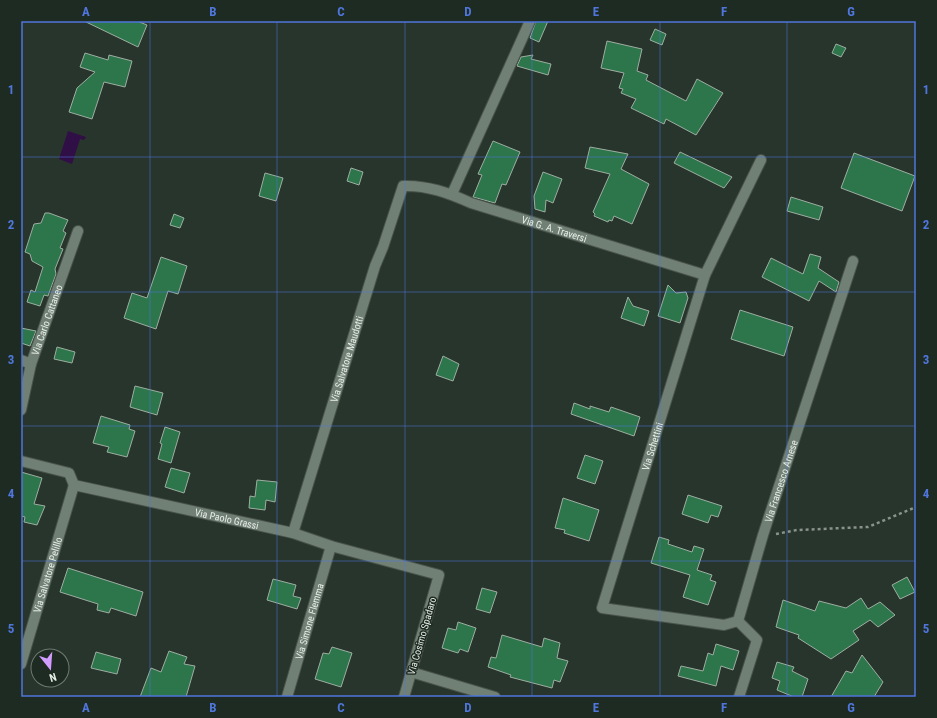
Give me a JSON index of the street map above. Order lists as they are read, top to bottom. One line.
{"streets":{"street":["Via G. A. Traversi","Via Carlo Cattaneo","Via Salvatore Maudotti","Via Schettini","Via Francesco Arnese","Via Paolo Grassi","Via Salvatore Pelillo","Via Simone Flemma","Via Cosimo Spadaro"]},"crossings":[["Via G. A. Traversi","Via Salvatore Maudotti"],["Via G. A. Traversi","Via Schettini"],["Via Salvatore Maudotti","Via Paolo Grassi"],["Via Schettini","Via Francesco Arnese"],["Via Paolo Grassi","Via Salvatore Pelillo"],["Via Paolo Grassi","Via Simone Flemma"],["Via Paolo Grassi","Via Cosimo Spadaro"]],"north":"bottom","grid":{"columns":["A","B","C","D","E","F","G"],"rows":["1","2","3","4","5"]}}
